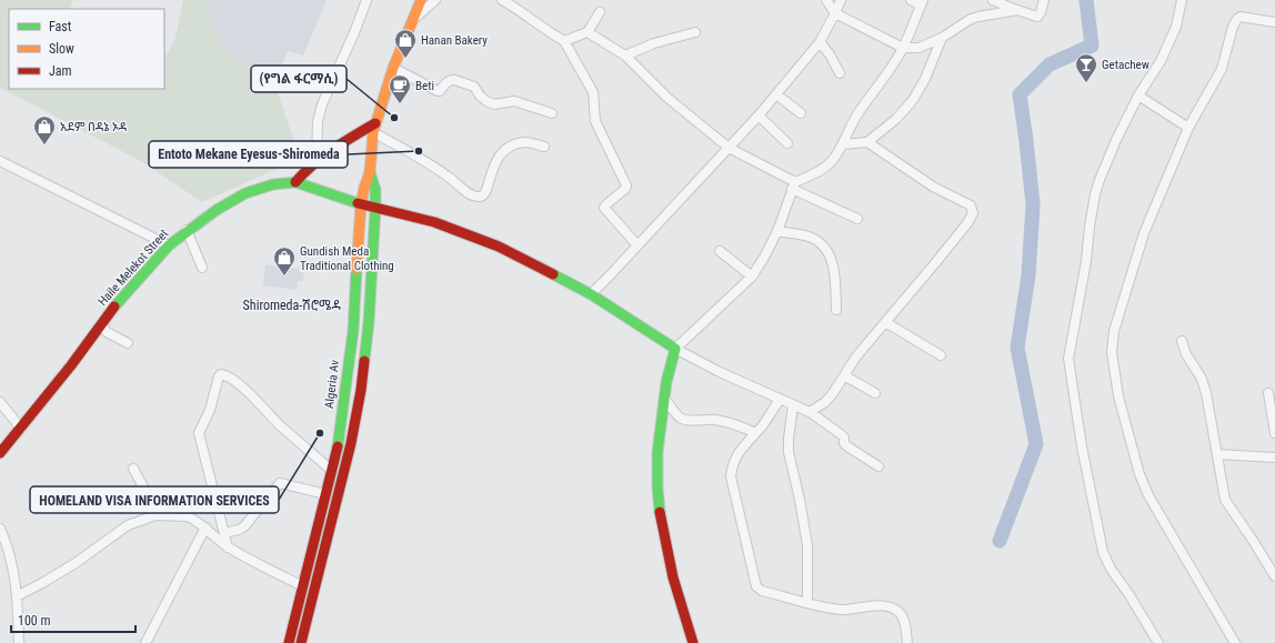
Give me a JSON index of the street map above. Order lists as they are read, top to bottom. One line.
{"streets":{"main road":["Haile Melekot Street","Algeria Av"]},"crossings":[["Haile Melekot Street","Algeria Av"]],"districts":["Shiromeda-ሽሮሜዳ"],"places":{"shop":["Hanan Bakery","አደም በዳኔ ኦዳ","Gundish Meda Traditional Clothing"],"bar":["Getachew"],"cafe":["Beti"],"other":["(የግል ፋርማሲ)","Entoto Mekane Eyesus-Shiromeda","HOMELAND VISA INFORMATION SERVICES"]},"legend":["Fast","Slow","Jam"],"scale_bar":"100 m"}
